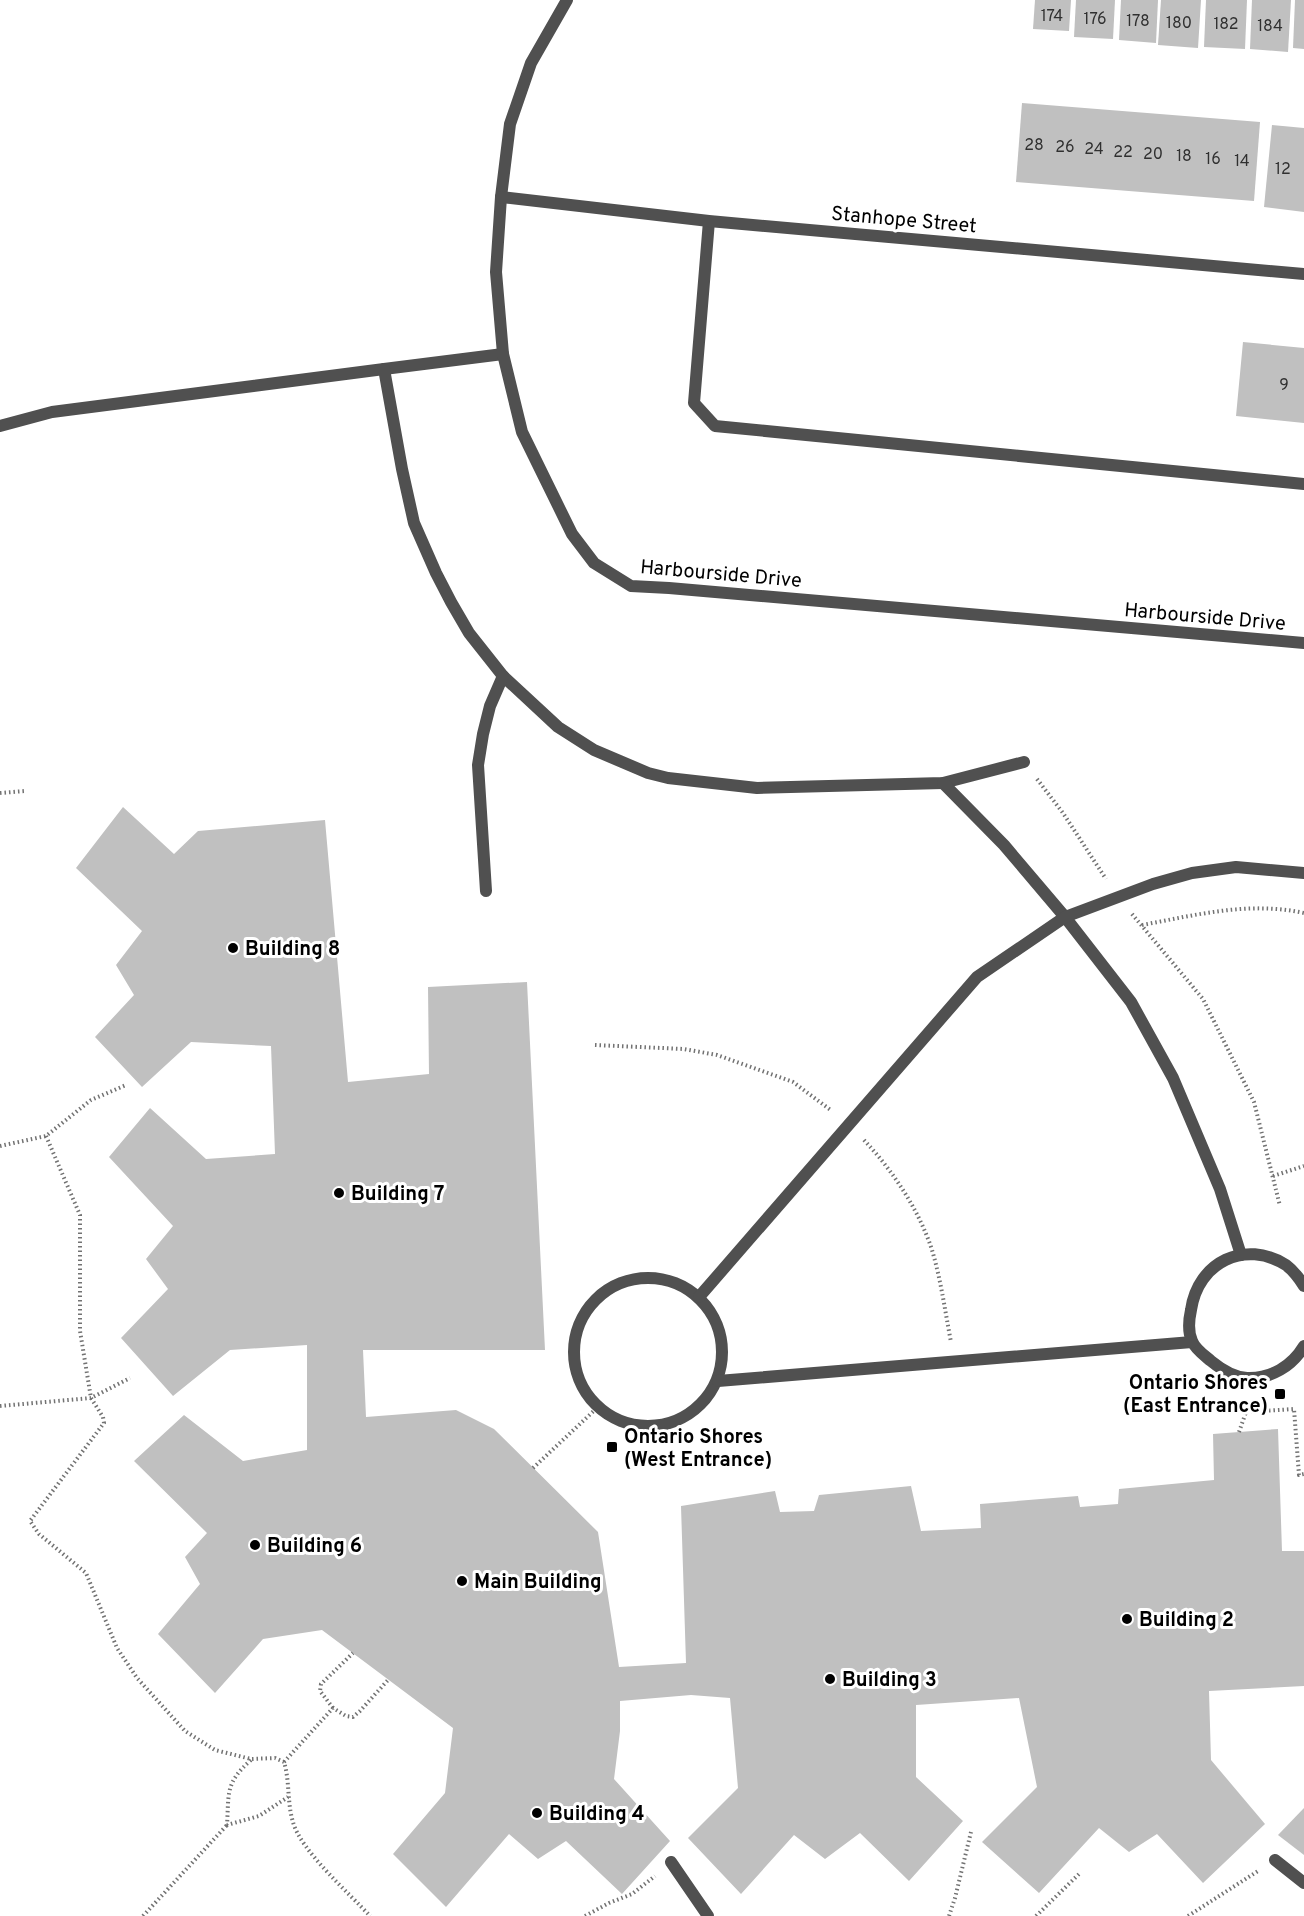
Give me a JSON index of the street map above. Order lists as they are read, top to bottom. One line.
{"streets":{"street":["Stanhope Street","Harbourside Drive"]},"crossings":[["Stanhope Street","Harbourside Drive"]],"places":{"other":["Building 8","Building 7","Building 6","Main Building","Building 2","Building 3","Building 4"],"transit":["Ontario Shores (East Entrance)","Ontario Shores (West Entrance)"]},"house_numbers":["174","176","178","180","182","184","28","26","24","22","20","18","16","14","12","9"]}
